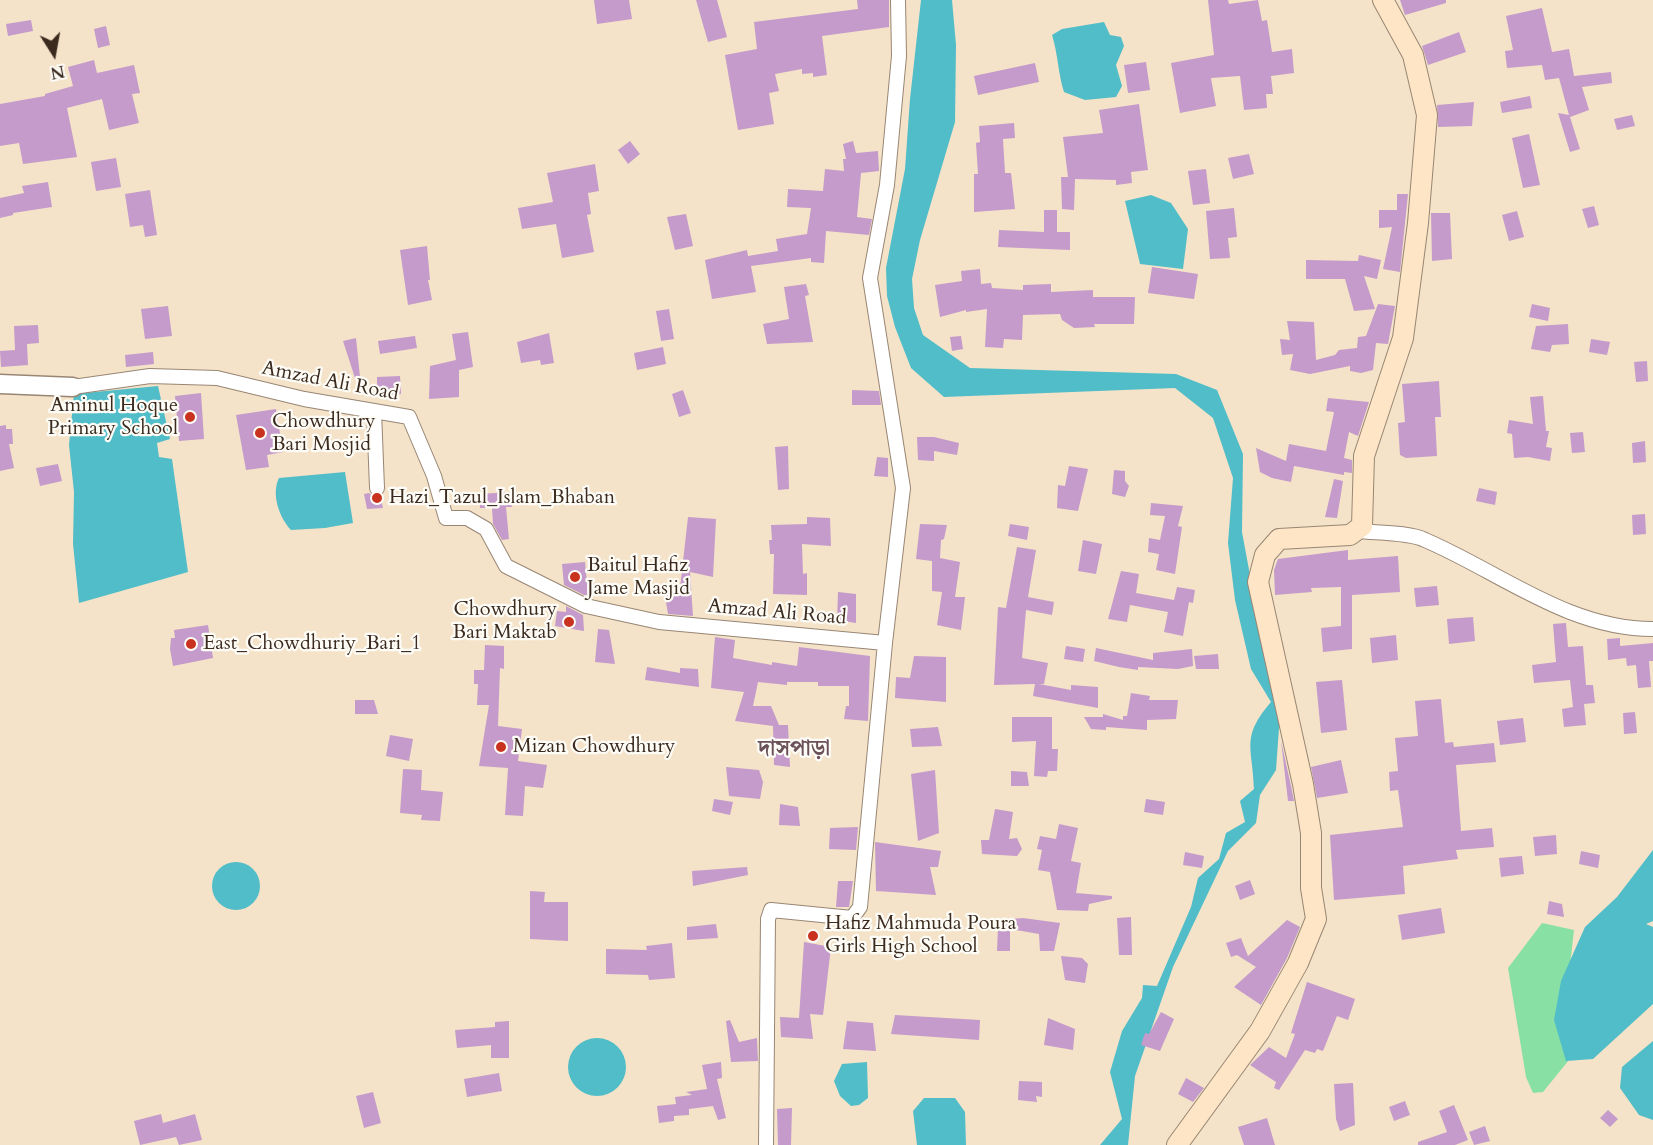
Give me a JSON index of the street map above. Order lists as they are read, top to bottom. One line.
{"streets":{"street":["Amzad Ali Road"]},"districts":["দাসপাড়া"],"places":["Aminul Hoque Primary School","Chowdhury Bari Mosjid","Hazi_Tazul_Islam_Bhaban","Baitul Hafiz Jame Masjid","Chowdhury Bari Maktab","East_Chowdhuriy_Bari_1","Mizan Chowdhury","Hafiz Mahmuda Poura Girls High School"],"north":"bottom"}
